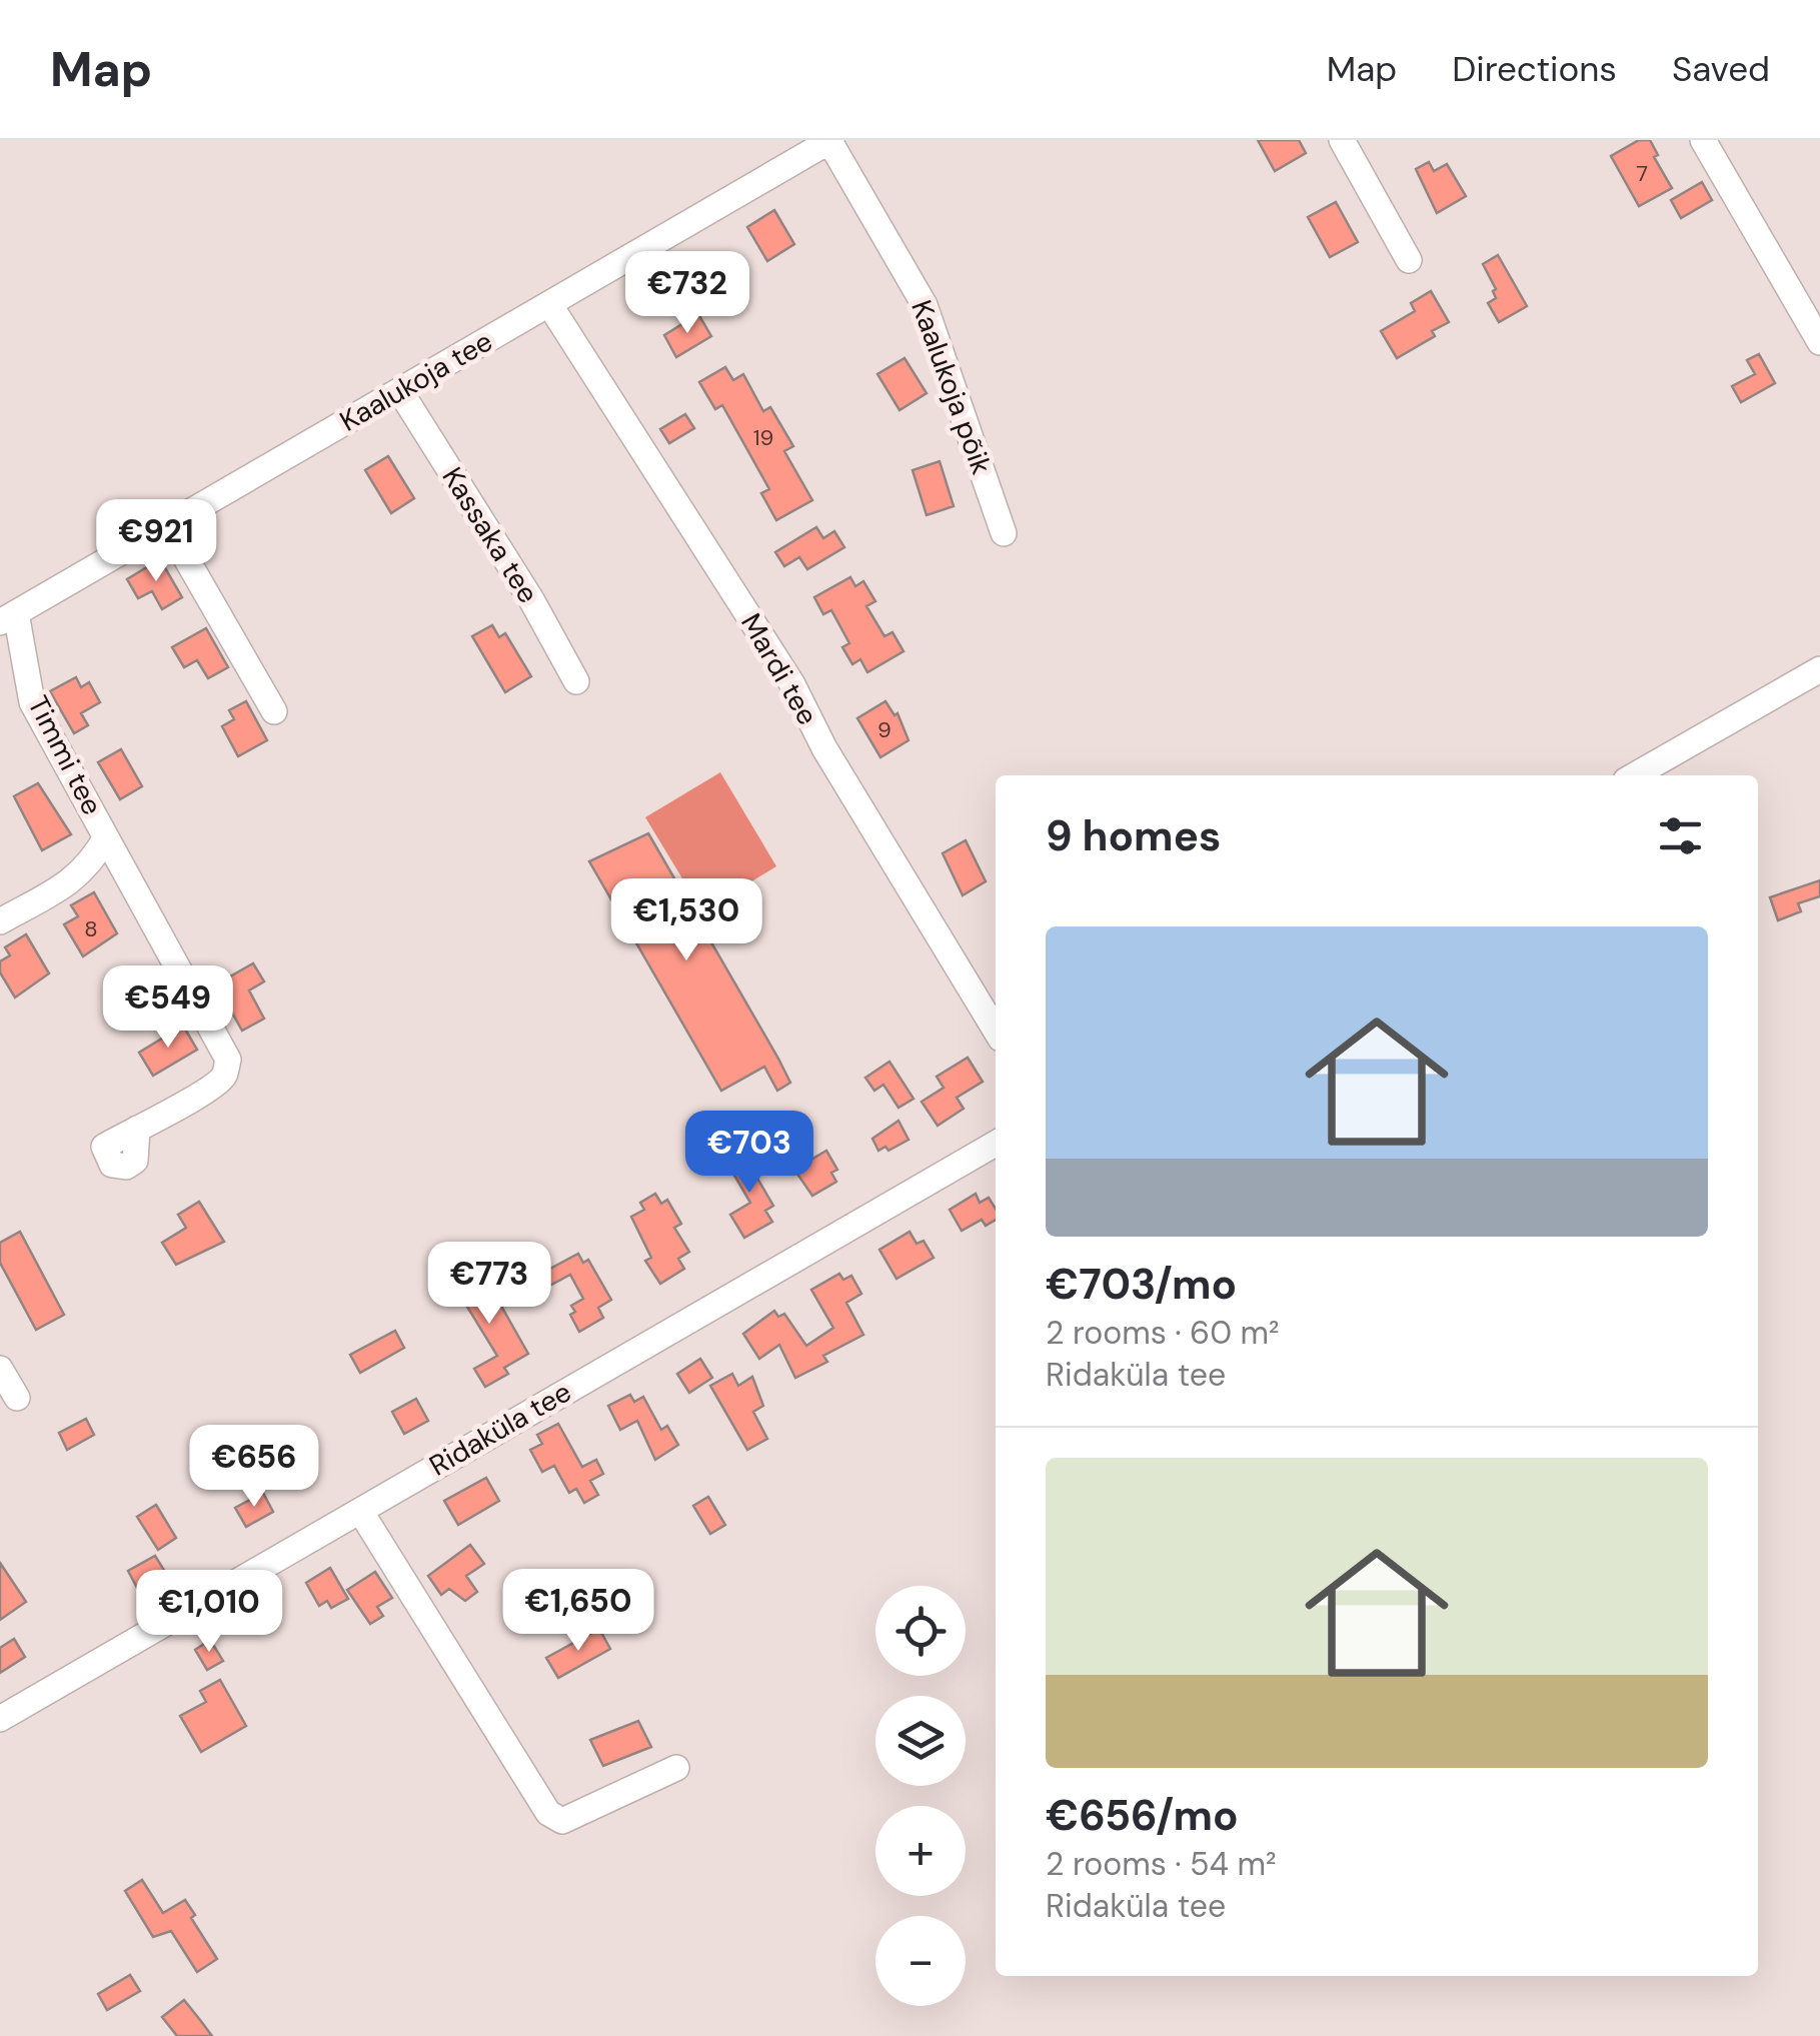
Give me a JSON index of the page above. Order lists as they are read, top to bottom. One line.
{"streets":{"street":["Kaalukoja tee","Kaalukoja põik","Kassaka tee","Mardi tee","Timmi tee","Ridaküla tee"]},"crossings":[["Kaalukoja tee","Kaalukoja põik"],["Kaalukoja tee","Kassaka tee"],["Kaalukoja tee","Mardi tee"],["Kaalukoja tee","Timmi tee"]],"house_numbers":["7","19","9","8"],"page":{"header":"Map","nav":["Map","Directions","Saved"],"price":["€732","€921","€1,530","€549","€703","€773","€656","€1,650","€1,010"],"heading":"9 homes","list":[{"name":"€703/mo","note":"2 rooms · 60 m² · Ridaküla tee"},{"name":"€656/mo","note":"2 rooms · 54 m² · Ridaküla tee"}],"map_buttons":["+","−"]}}
